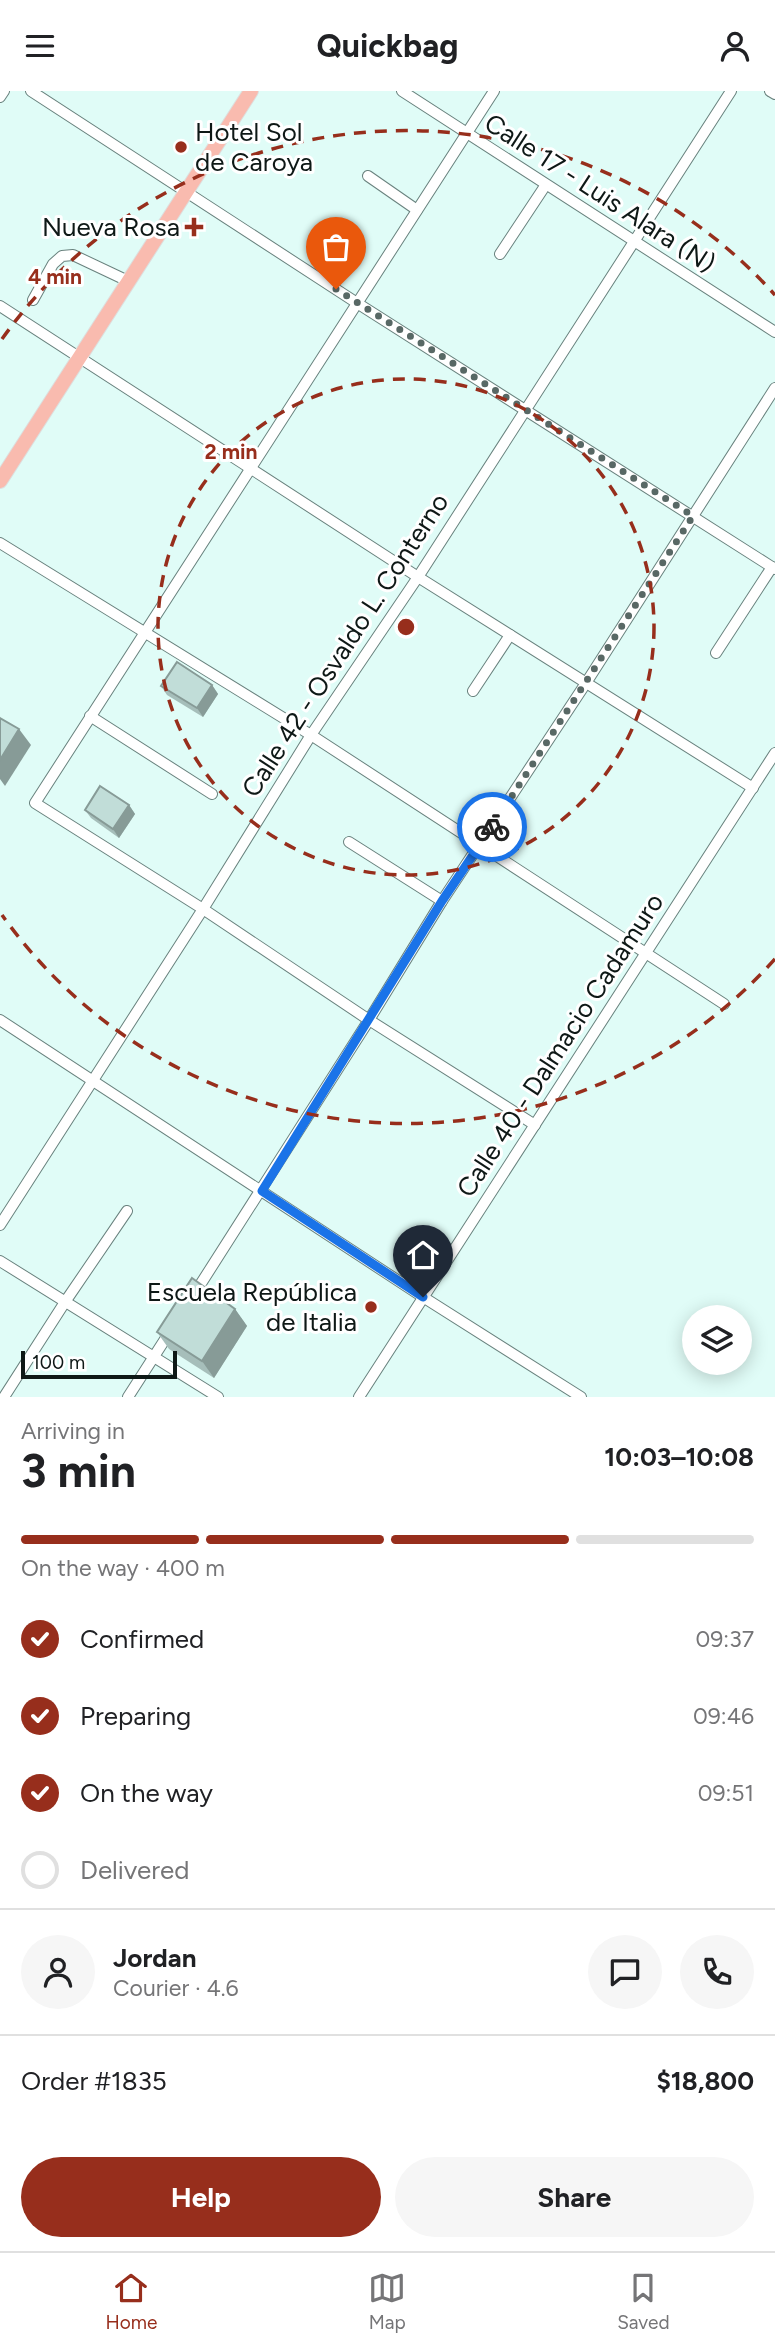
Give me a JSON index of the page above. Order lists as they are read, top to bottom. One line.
{"streets":{"street":["Calle 17 - Luis Alara (N)","Calle 42 - Osvaldo L. Conterno","Calle 40 - Dalmacio Cadamuro"]},"crossings":[["Calle 17 - Luis Alara (N)","Calle 42 - Osvaldo L. Conterno"]],"places":{"other":["Hotel Sol de Caroya","Escuela República de Italia"],"health":["Nueva Rosa"]},"scale_bar":"100 m","page":{"header":"Quickbag","scale":"100 m","heading":["3 min","Arriving in","10:03–10:08"],"panel":["Jordan","Courier · 4.6","Order #1835","$18,800"],"bar":"On the way · 400 m","list":[["Confirmed","09:37"],["Preparing","09:46"],["On the way","09:51"],"Delivered"],"buttons":["Help","Share"],"tabs":["Home","Map","Saved"]},"rings":["4 min","2 min"]}
